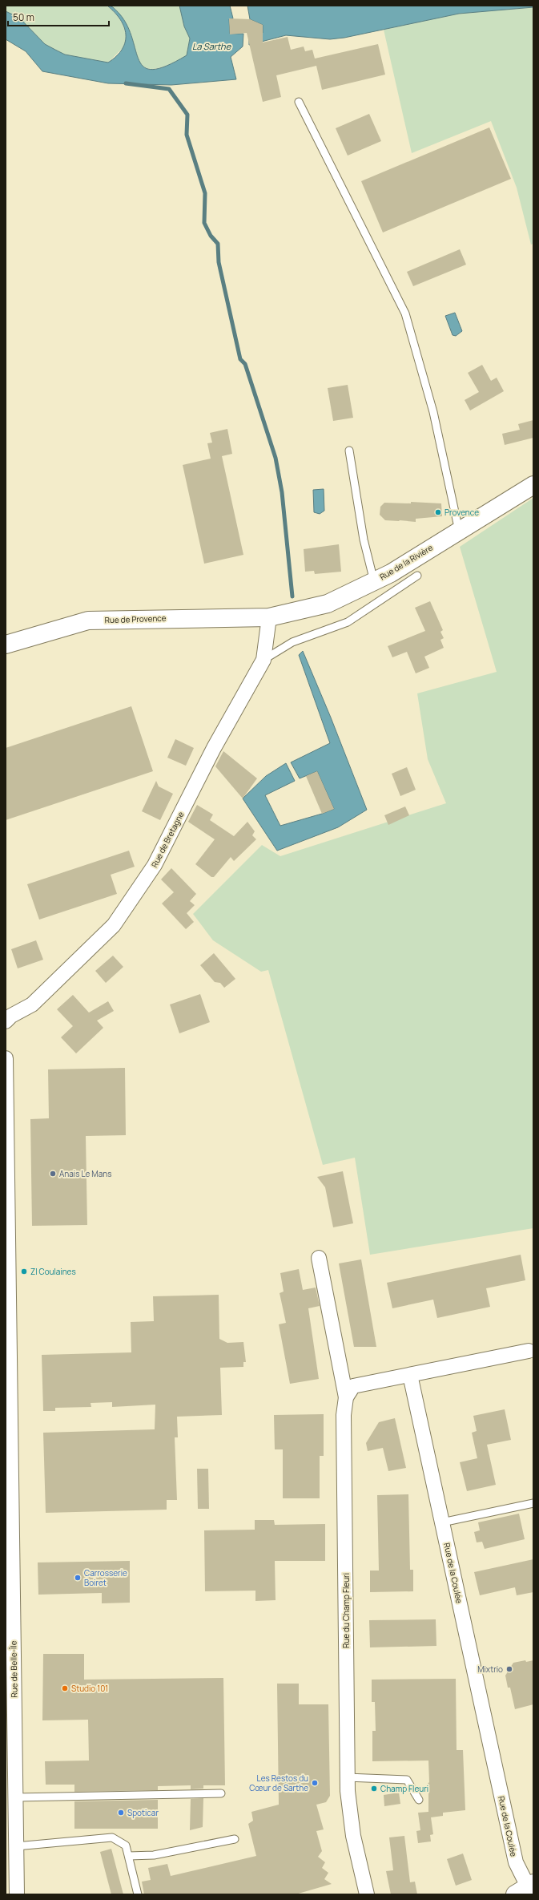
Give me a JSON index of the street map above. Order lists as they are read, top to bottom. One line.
{"streets":{"street":["Rue de la Rivière","Rue de Provence","Rue de Bretagne","Rue de la Coulée","Rue du Champ Fleuri","Rue de Belle-Île"]},"crossings":[["Rue de la Rivière","Rue de Provence"],["Rue de la Rivière","Rue de Bretagne"],["Rue de Provence","Rue de Bretagne"]],"water":["La Sarthe"],"places":["Provence","Anais Le Mans","ZI Coulaines","Carrosserie Boiret","Mixtrio","Studio 101","Les Restos du Cœur de Sarthe","Champ Fleuri","Spoticar"],"scale_bar":"50 m"}
